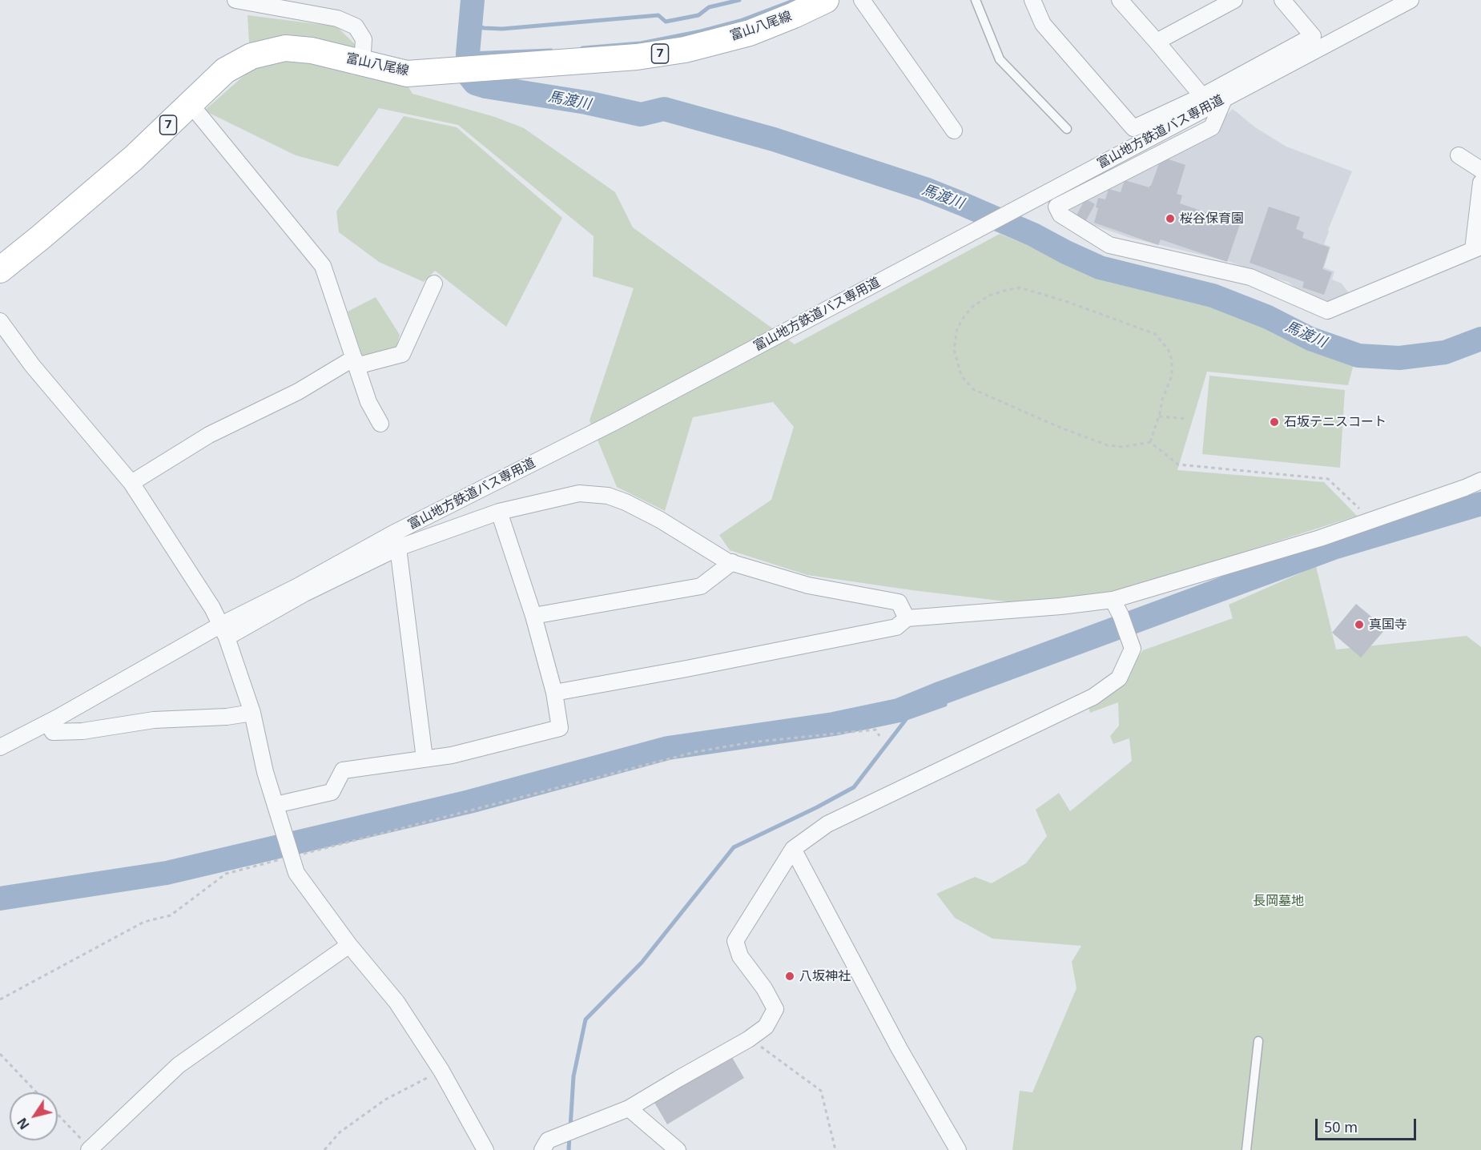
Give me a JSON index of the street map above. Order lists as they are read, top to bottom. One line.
{"streets":{"main road":["富山八尾線","7"],"street":["富山地方鉄道バス専用道"]},"water":["馬渡川"],"parks":["長岡墓地"],"places":["桜谷保育園","石坂テニスコート","真国寺","八坂神社"],"scale_bar":"50 m","north":"bottom left"}
